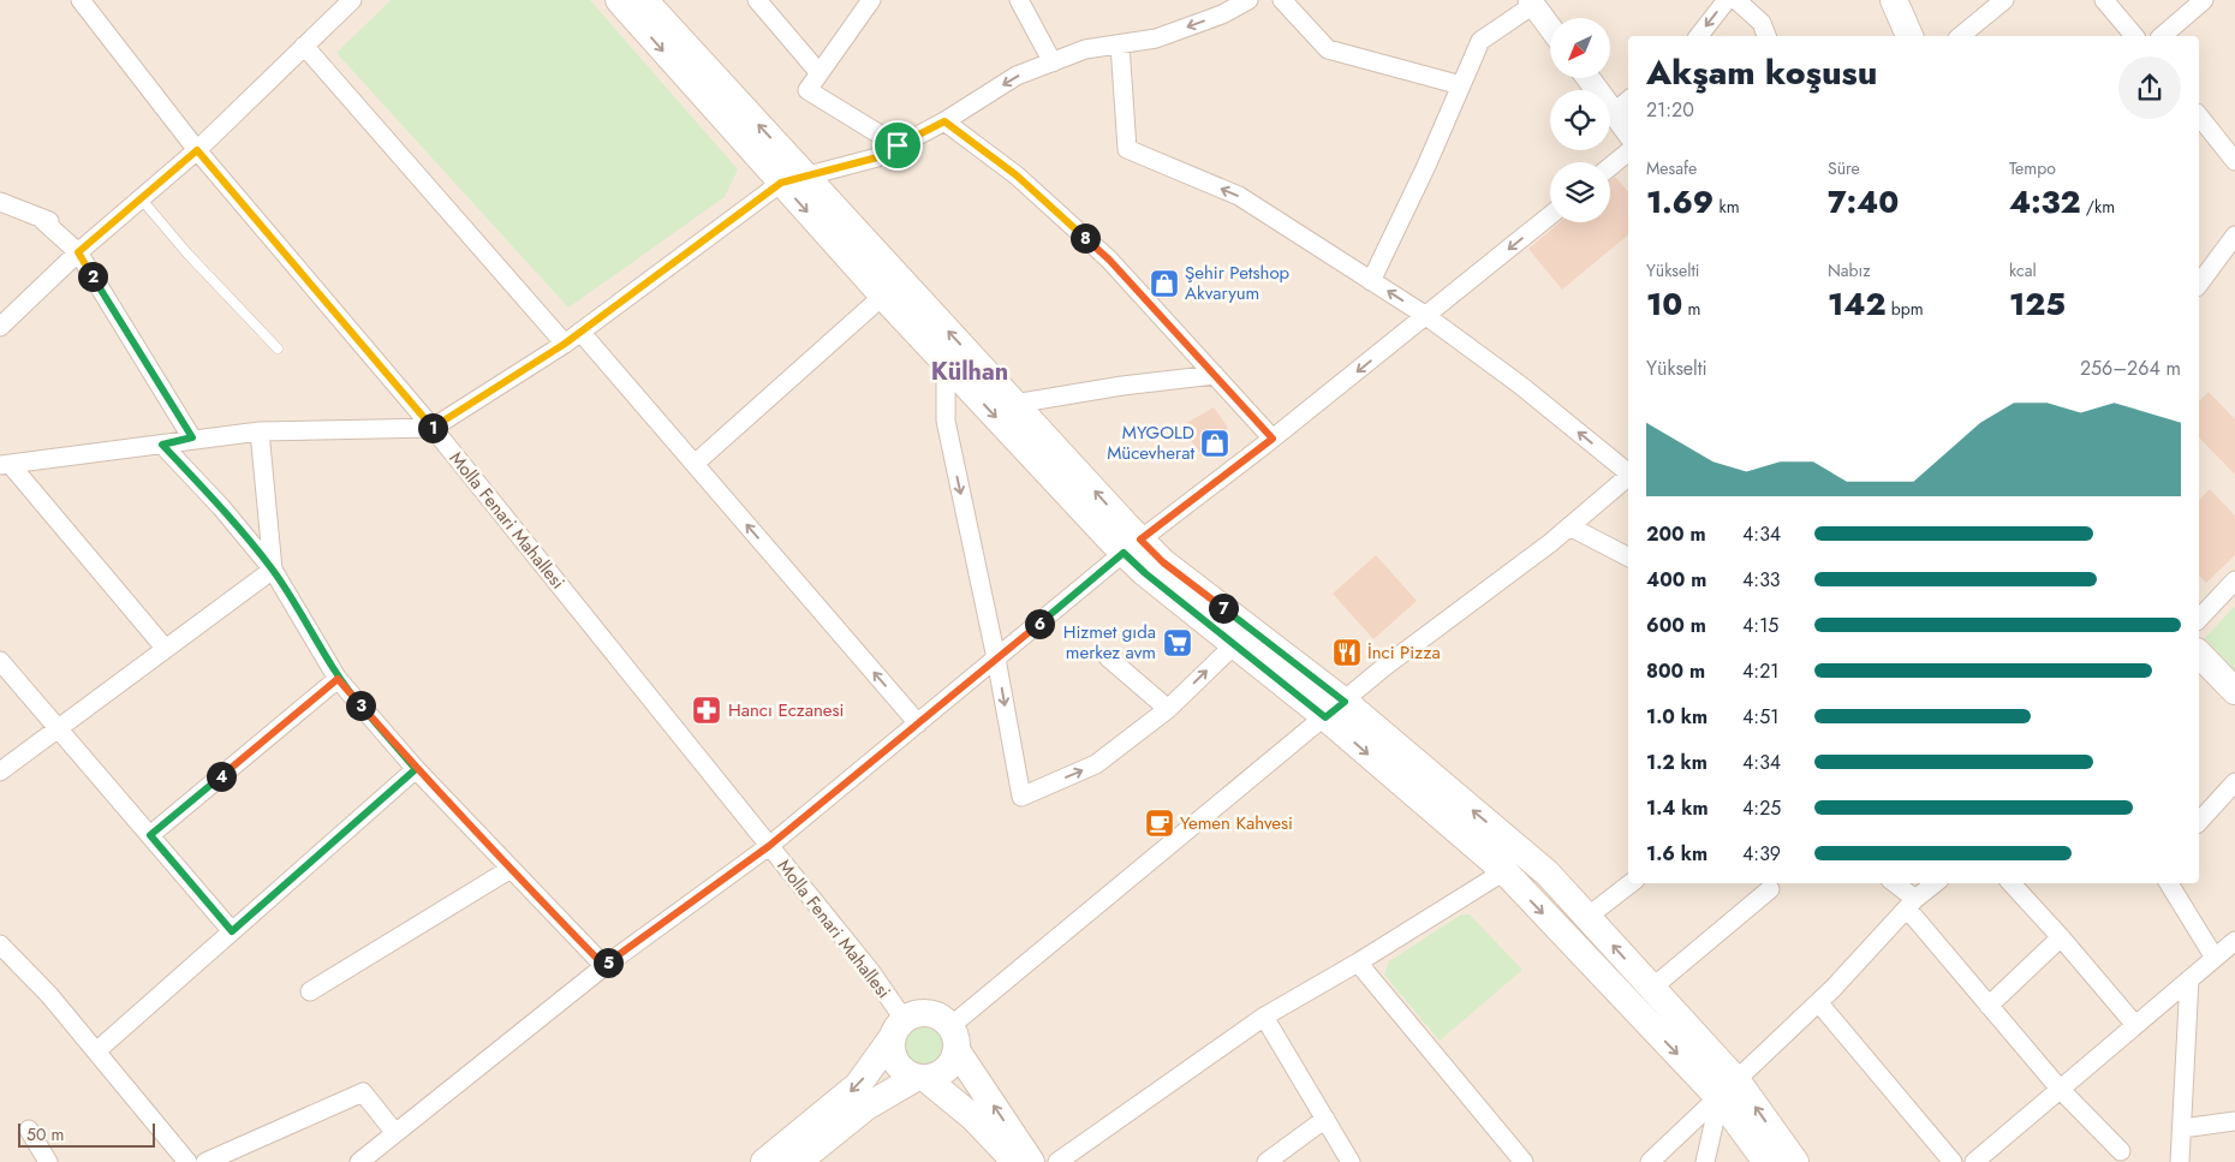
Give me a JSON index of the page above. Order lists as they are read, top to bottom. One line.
{"streets":{"street":["Molla Fenari Mahallesi"]},"districts":["Külhan"],"places":{"shop":["Şehir Petshop Akvaryum","MYGOLD Mücevherat"],"supermarket":["Hizmet gıda merkez avm"],"restaurant":["İnci Pizza"],"pharmacy":["Hancı Eczanesi"],"cafe":["Yemen Kahvesi"]},"scale_bar":"50 m","north":"bottom left","page":{"heading":["Akşam koşusu","21:20"],"stats":[["Mesafe","1.69 km"],["Süre","7:40"],["Tempo","4:32 /km"],["Yükselti","10 m"],["Nabız","142 bpm"],["kcal","125"]],"pins":["8","2","1","7","6","3","4","5"],"chart":["Yükselti","256–264 m"],"list":[{"name":"200 m","note":"4:34"},{"name":"400 m","note":"4:33"},{"name":"600 m","note":"4:15"},{"name":"800 m","note":"4:21"},{"name":"1.0 km","note":"4:51"},{"name":"1.2 km","note":"4:34"},{"name":"1.4 km","note":"4:25"},{"name":"1.6 km","note":"4:39"}],"scale":"50 m"}}
